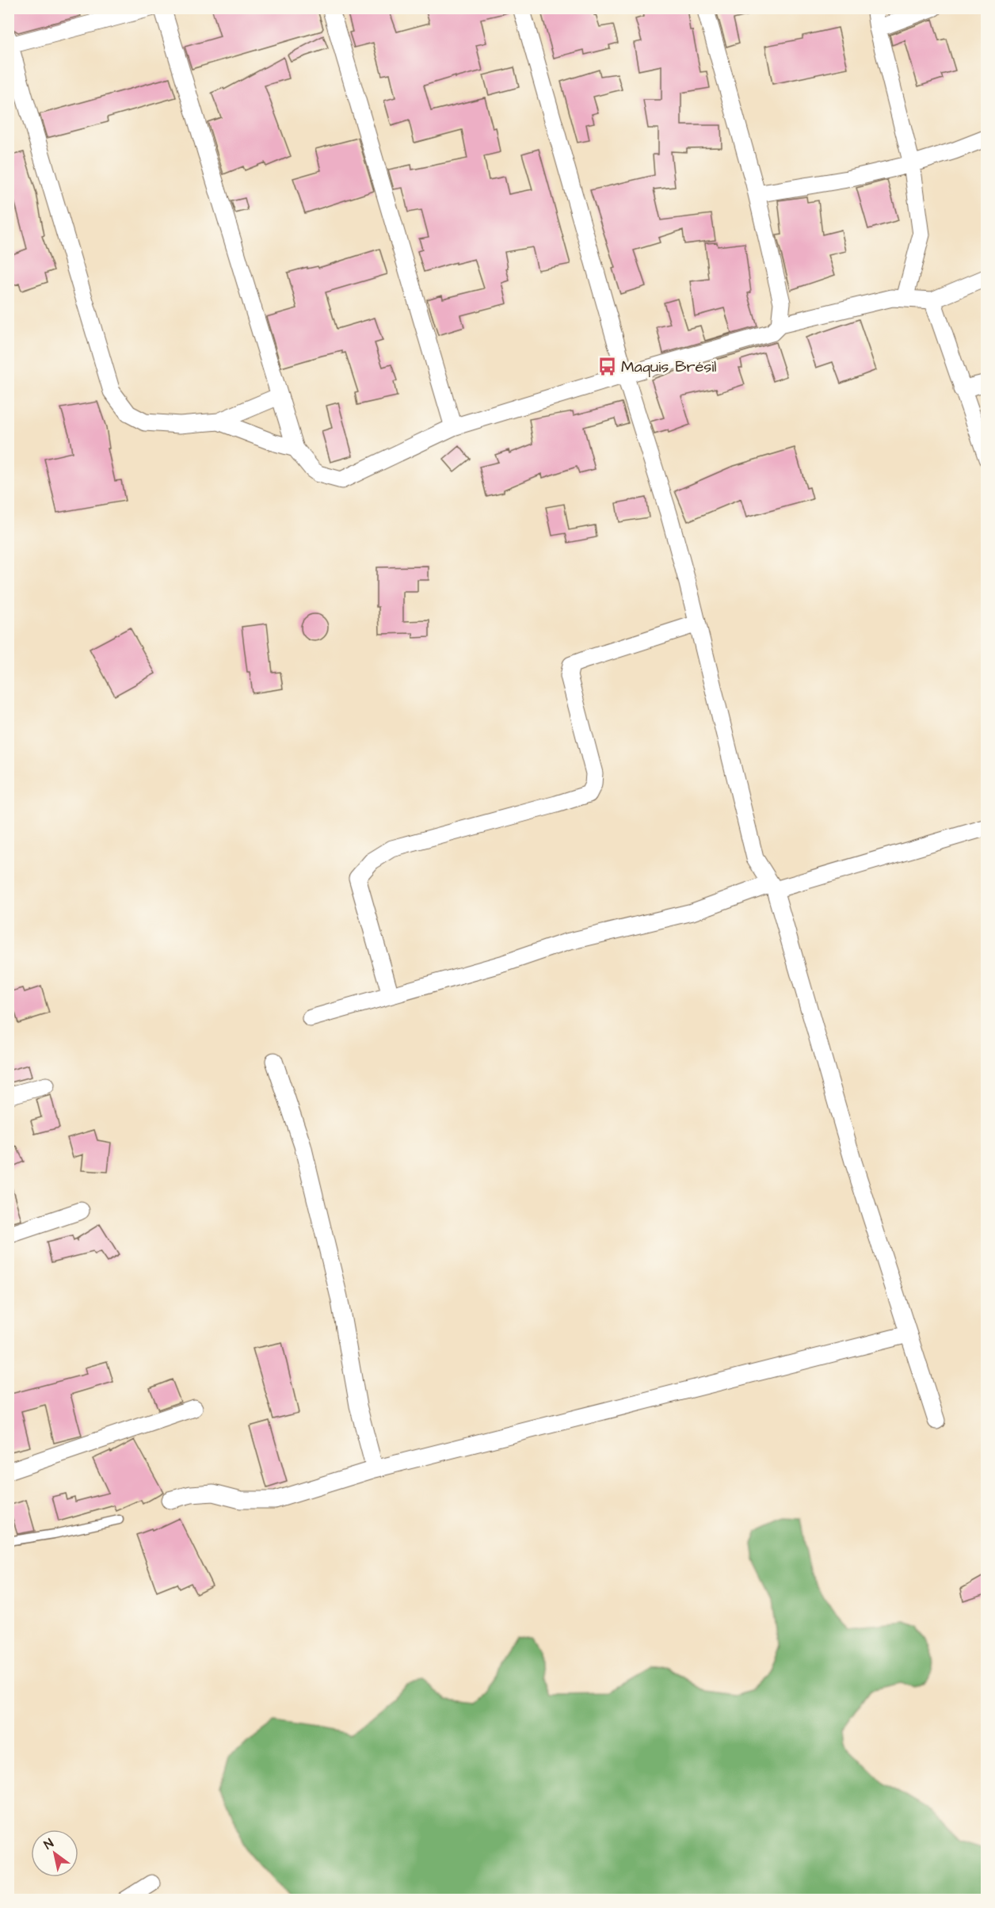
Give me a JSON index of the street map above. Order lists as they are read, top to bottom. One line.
{"places":{"bus stop":["Maquis Brésil"]},"north":"top left"}
